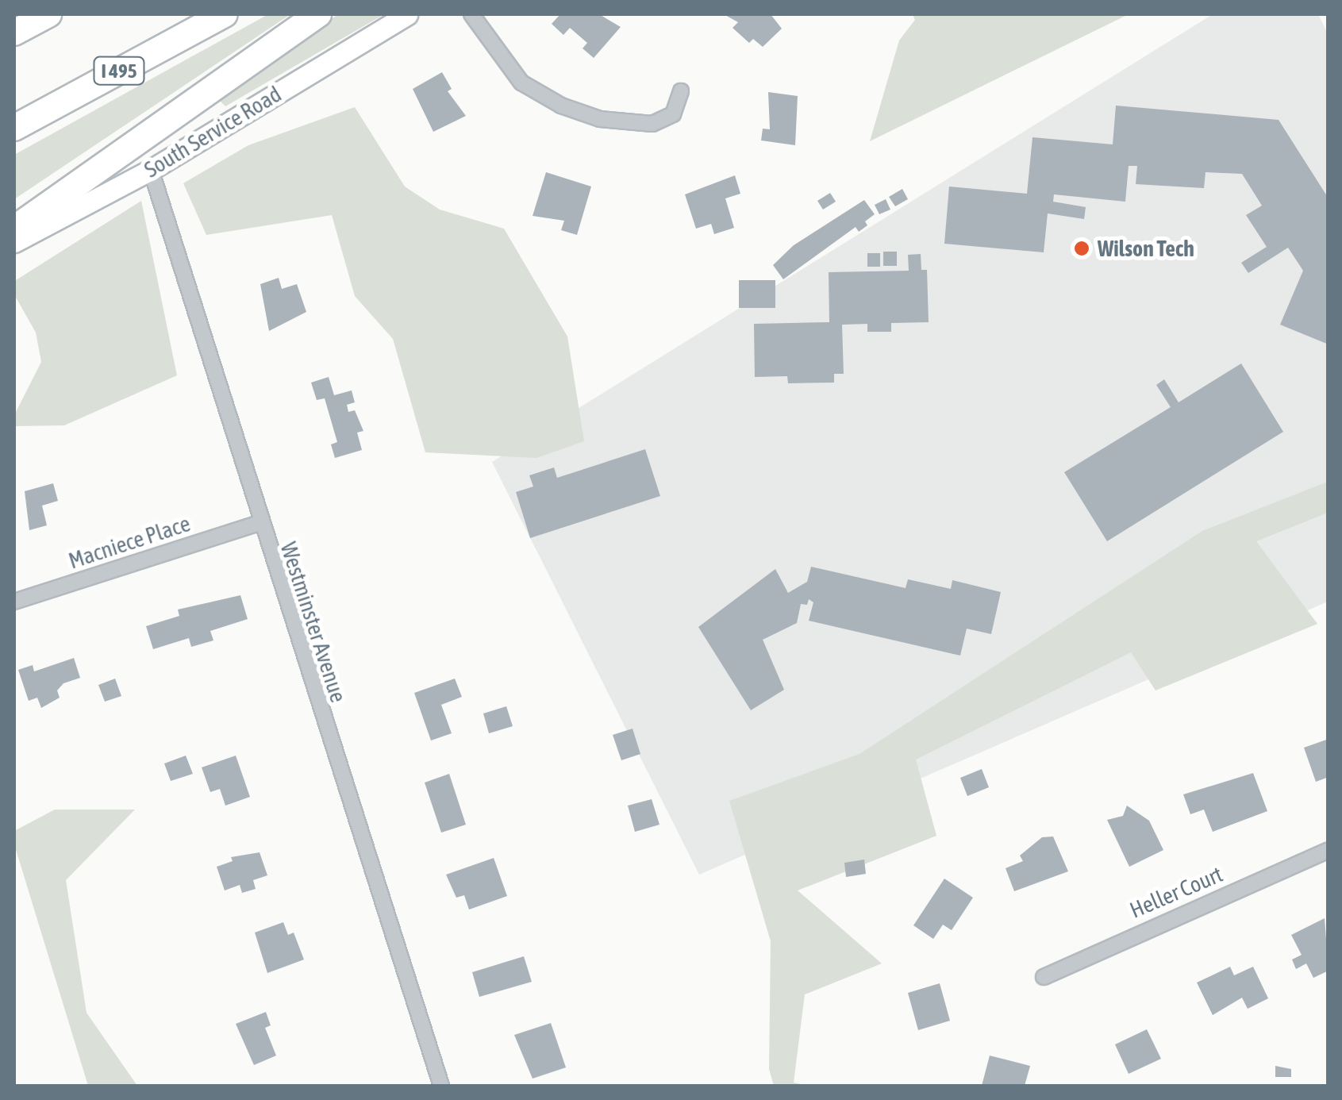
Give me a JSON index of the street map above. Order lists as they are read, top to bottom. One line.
{"streets":{"highway":["I 495"],"main road":["South Service Road"],"street":["Macniece Place","Westminster Avenue","Heller Court"]},"crossings":[["South Service Road","Westminster Avenue"],["Macniece Place","Westminster Avenue"]],"places":["Wilson Tech"]}
